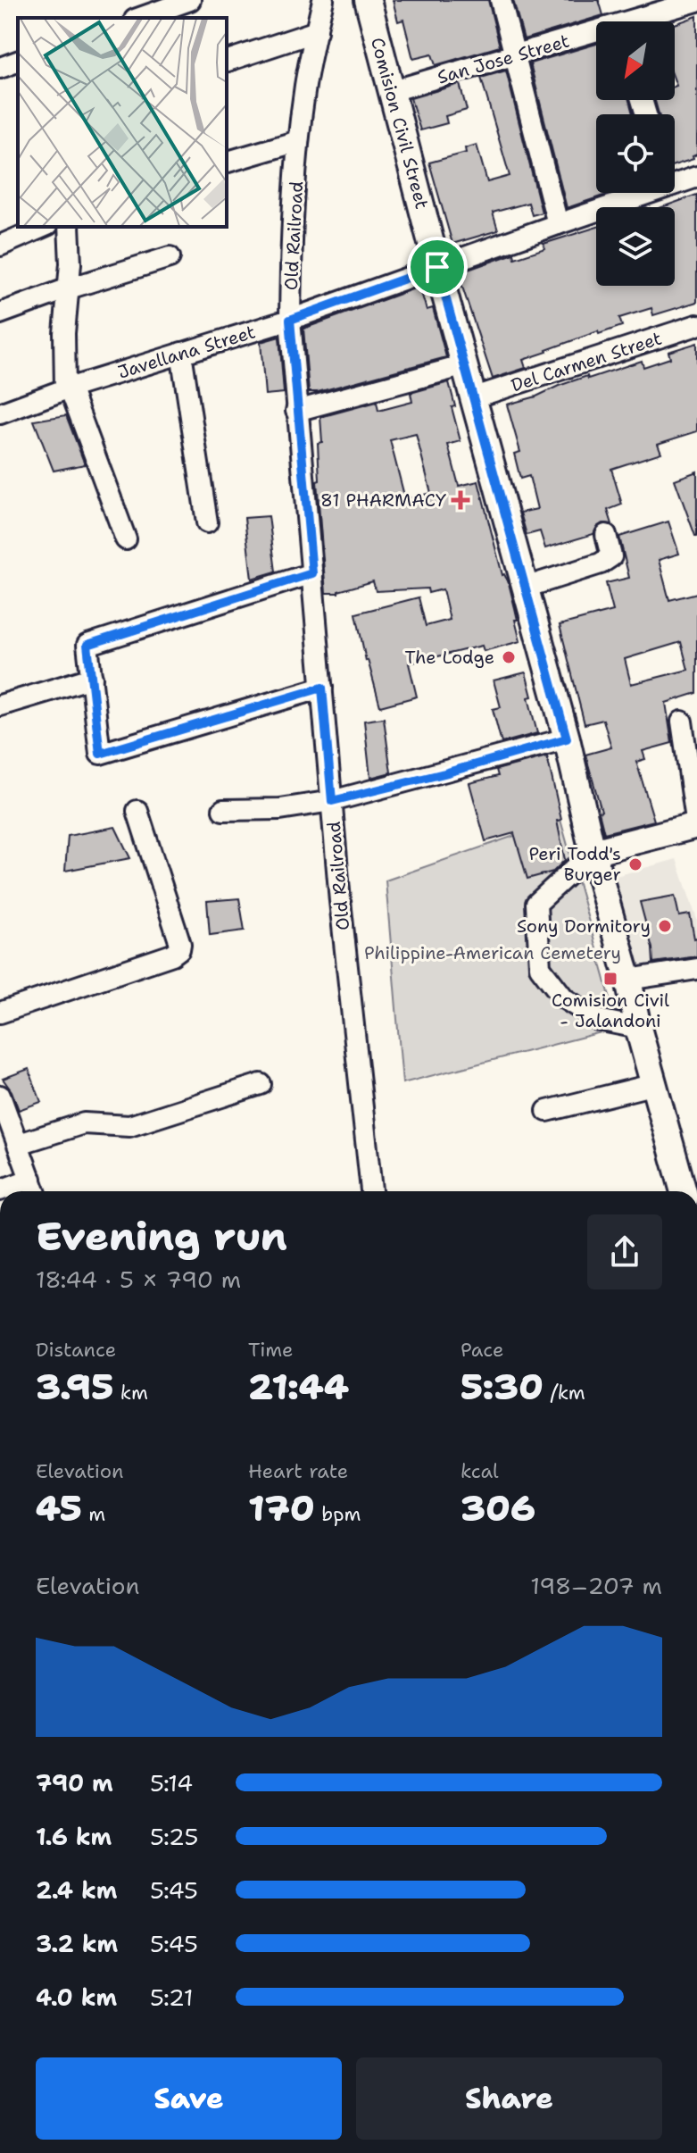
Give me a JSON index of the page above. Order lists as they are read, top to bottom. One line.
{"streets":{"main road":["Comision Civil Street"],"street":["San Jose Street","Old Railroad","Javellana Street","Del Carmen Street"]},"crossings":[["San Jose Street","Comision Civil Street"],["Comision Civil Street","Javellana Street"],["Comision Civil Street","Del Carmen Street"],["Old Railroad","Javellana Street"]],"parks":["Philippine-American Cemetery"],"places":{"health":["81 PHARMACY"],"other":["The Lodge","Peri Todd's Burger","Sony Dormitory"],"transit":["Comision Civil - Jalandoni"]},"north":"bottom left","page":{"heading":["Evening run","18:44 · 5 × 790 m"],"stats":[["Distance","3.95 km"],["Time","21:44"],["Pace","5:30 /km"],["Elevation","45 m"],["Heart rate","170 bpm"],["kcal","306"]],"chart":["Elevation","198–207 m"],"list":[{"name":"790 m","note":"5:14"},{"name":"1.6 km","note":"5:25"},{"name":"2.4 km","note":"5:45"},{"name":"3.2 km","note":"5:45"},{"name":"4.0 km","note":"5:21"}],"buttons":["Save","Share"]}}
